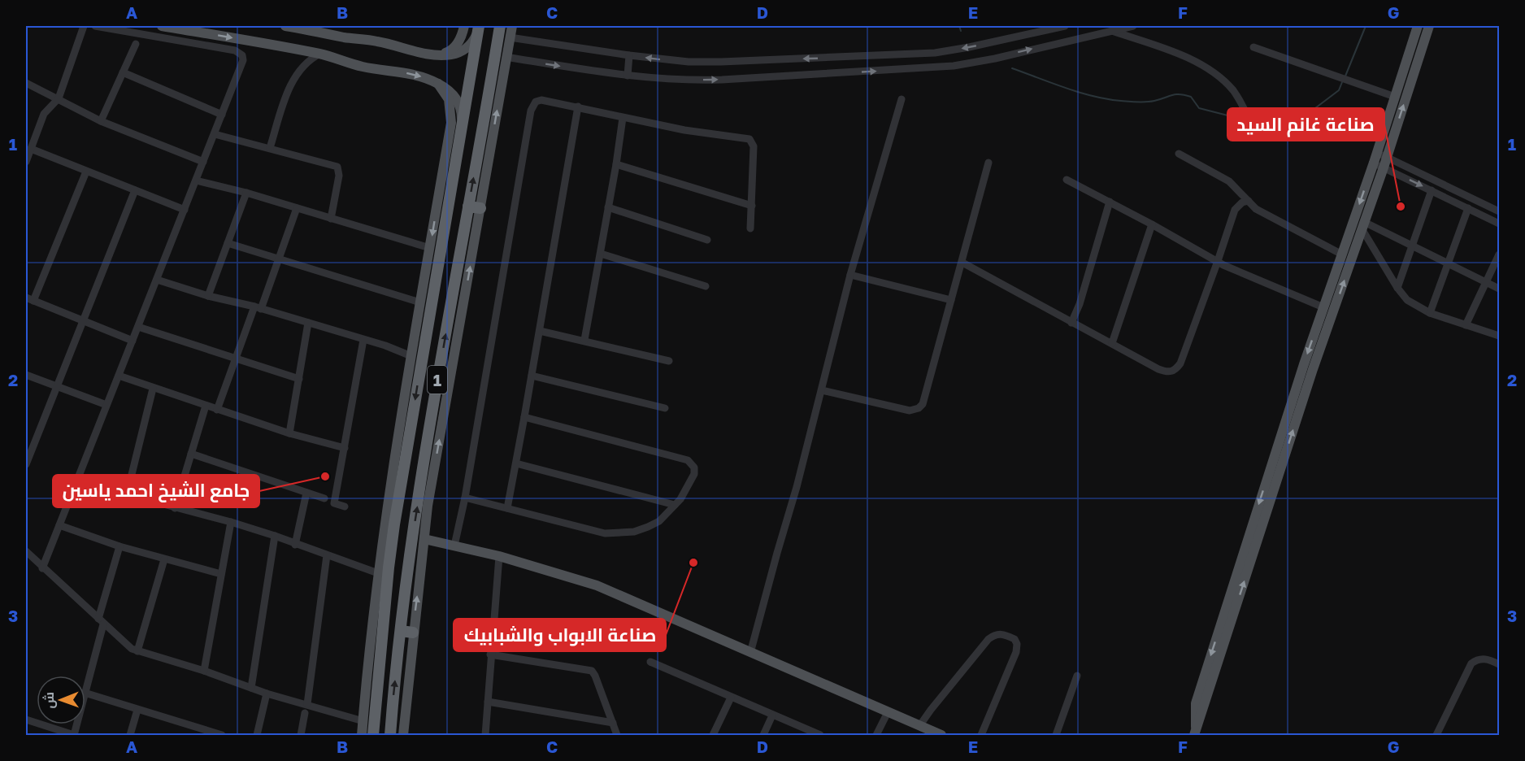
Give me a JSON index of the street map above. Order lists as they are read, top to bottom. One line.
{"streets":{"highway":["1"]},"places":["صناعة غانم السيد","جامع الشيخ احمد ياسين","صناعة الابواب والشبابيك"],"north":"left","grid":{"columns":["A","B","C","D","E","F","G"],"rows":["1","2","3"]}}
